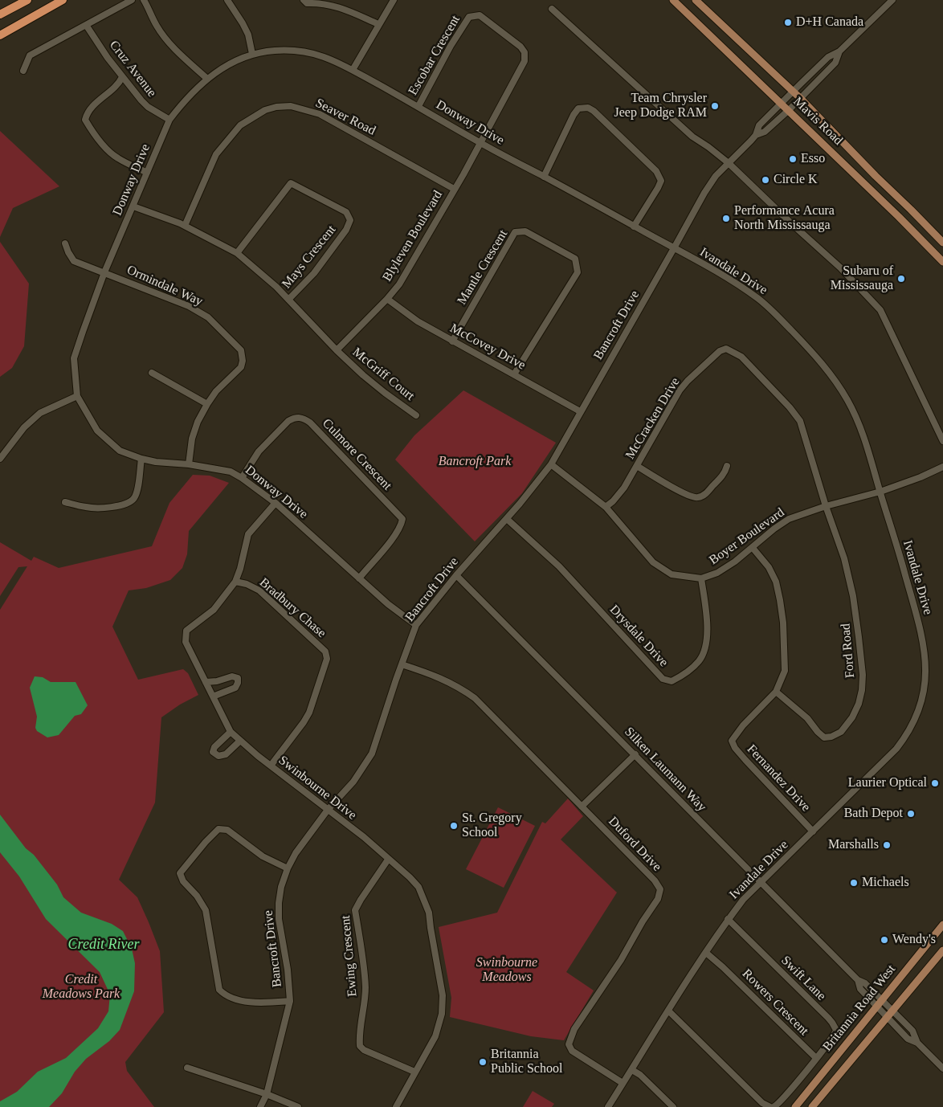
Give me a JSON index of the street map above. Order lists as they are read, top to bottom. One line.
{"streets":{"main road":["Mavis Road","Britannia Road West"],"street":["Escobar Crescent","Cruz Avenue","Seaver Road","Donway Drive","Blyleven Boulevard","Mays Crescent","Mantle Crescent","Ivandale Drive","Ormindale Way","Bancroft Drive","McCovey Drive","McGriff Court","McCracken Drive","Culmore Crescent","Boyer Boulevard","Bradbury Chase","Drysdale Drive","Ford Road","Silken Laumann Way","Fernandez Drive","Swinbourne Drive","Duford Drive","Ewing Crescent","Swift Lane","Rowers Crescent"]},"crossings":[["Escobar Crescent","Donway Drive"],["Escobar Crescent","Blyleven Boulevard"],["Cruz Avenue","Donway Drive"],["Seaver Road","Blyleven Boulevard"],["Seaver Road","McGriff Court"],["Mavis Road","Bancroft Drive"],["Donway Drive","Blyleven Boulevard"],["Donway Drive","Ivandale Drive"],["Donway Drive","Ormindale Way"],["Donway Drive","Bancroft Drive"],["Donway Drive","McGriff Court"],["Donway Drive","Culmore Crescent"],["Donway Drive","Swinbourne Drive"],["Blyleven Boulevard","McCovey Drive"],["Blyleven Boulevard","McGriff Court"],["Mays Crescent","McGriff Court"],["Mantle Crescent","McCovey Drive"],["Ivandale Drive","Bancroft Drive"],["Ivandale Drive","Boyer Boulevard"],["Ivandale Drive","Silken Laumann Way"],["Ivandale Drive","Fernandez Drive"],["Ivandale Drive","Duford Drive"],["Ivandale Drive","Swift Lane"],["Ivandale Drive","Rowers Crescent"],["Bancroft Drive","McCovey Drive"],["Bancroft Drive","Boyer Boulevard"],["Bancroft Drive","Drysdale Drive"],["Bancroft Drive","Silken Laumann Way"],["Bancroft Drive","Swinbourne Drive"],["Bancroft Drive","Duford Drive"],["McCracken Drive","Boyer Boulevard"],["McCracken Drive","Ford Road"],["Boyer Boulevard","Drysdale Drive"],["Boyer Boulevard","Ford Road"],["Boyer Boulevard","Fernandez Drive"],["Bradbury Chase","Swinbourne Drive"],["Ford Road","Fernandez Drive"],["Silken Laumann Way","Britannia Road West"],["Swinbourne Drive","Ewing Crescent"],["Swift Lane","Rowers Crescent"]],"water":["Credit River"],"parks":["Bancroft Park","Swinbourne Meadows","Credit Meadows Park"],"places":["D+H Canada","Team Chrysler Jeep Dodge RAM","Esso","Circle K","Performance Acura North Mississauga","Subaru of Mississauga","Laurier Optical","Bath Depot","St. Gregory School","Marshalls","Michaels","Wendy's","Britannia Public School"]}
